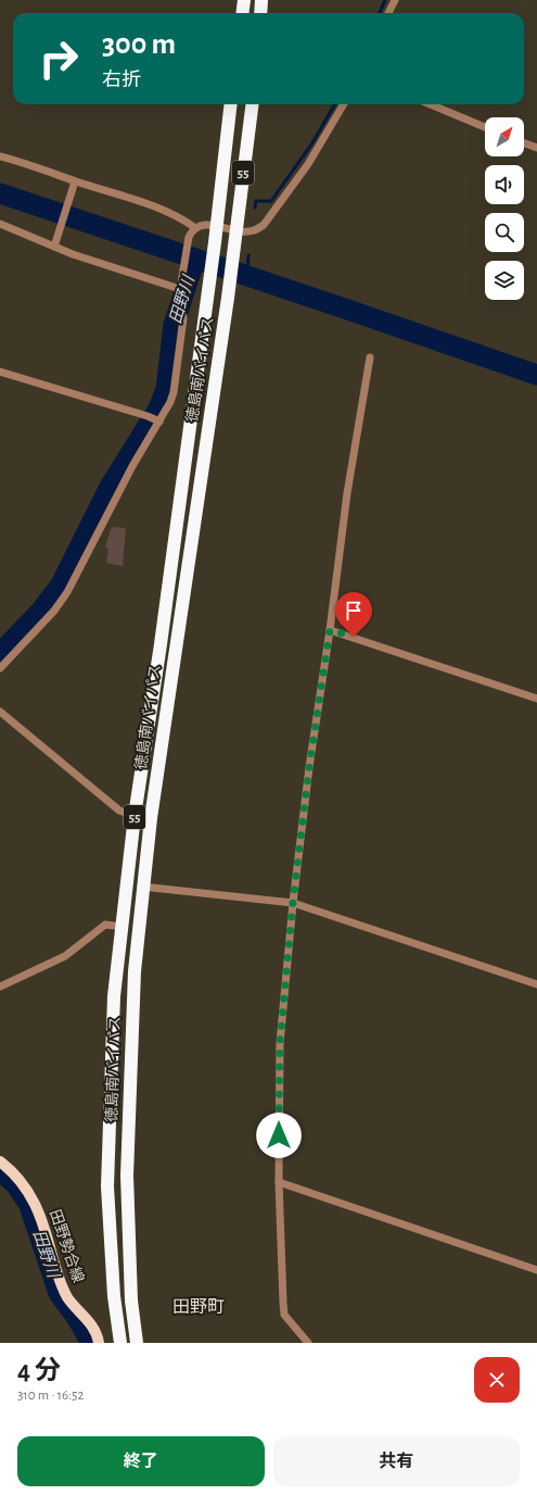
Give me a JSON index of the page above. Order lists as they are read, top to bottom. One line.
{"streets":{"highway":["55","徳島南バイパス"],"main road":["田野勢合線"]},"districts":["田野町"],"water":["田野川"],"north":"top right","page":{"turn":["300 m","右折"],"heading":["4 分","310 m · 16:52"],"buttons":["終了","共有"]}}
